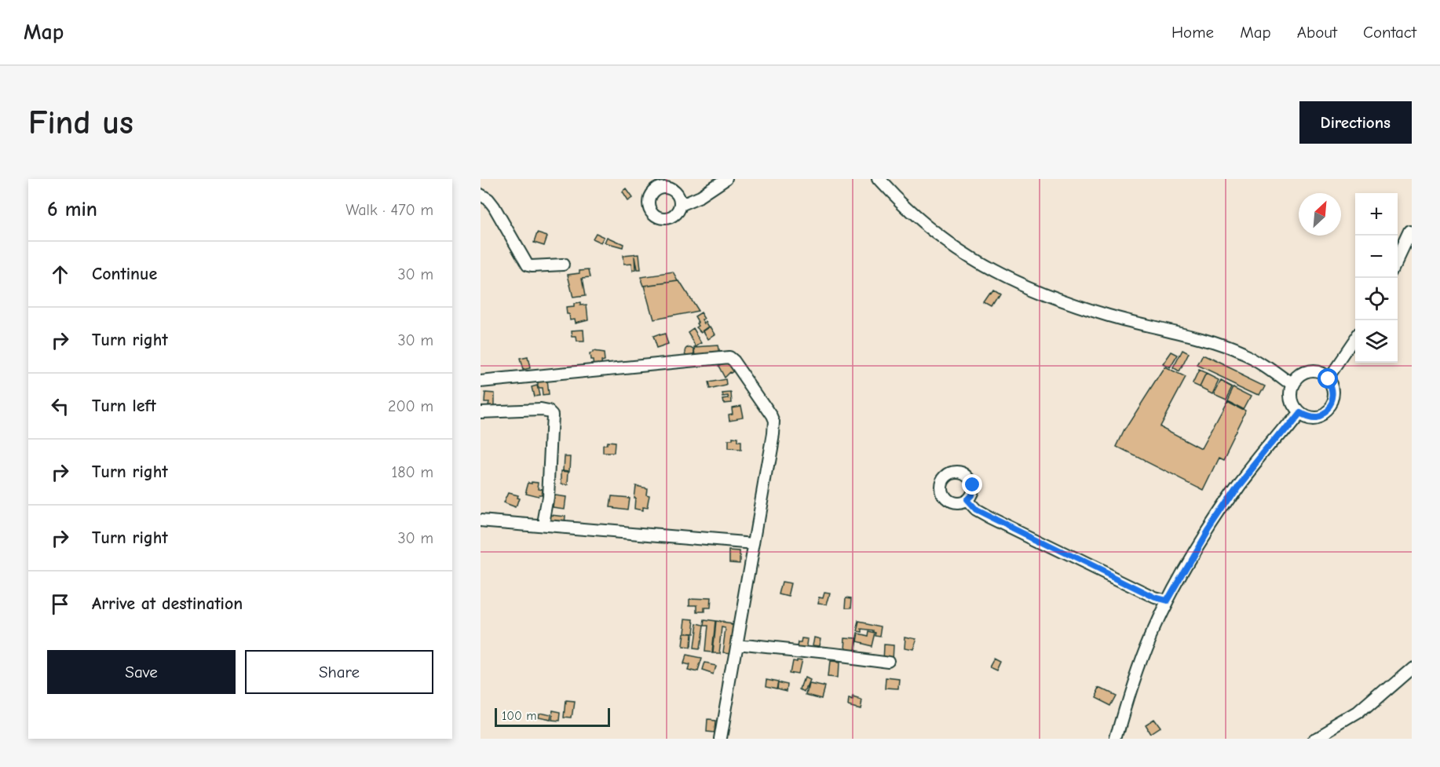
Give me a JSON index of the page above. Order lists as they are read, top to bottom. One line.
{"scale_bar":"100 m","north":"top right","page":{"header":"Map","nav":["Home","Map","About","Contact"],"buttons":["Directions",["Save","Share"]],"title":"Find us","heading":["6 min","Walk · 470 m"],"map_buttons":["+","−"],"list":[["Continue","30 m"],["Turn right","30 m"],["Turn left","200 m"],["Turn right","180 m"],["Turn right","30 m"],"Arrive at destination"],"scale":"100 m"}}
